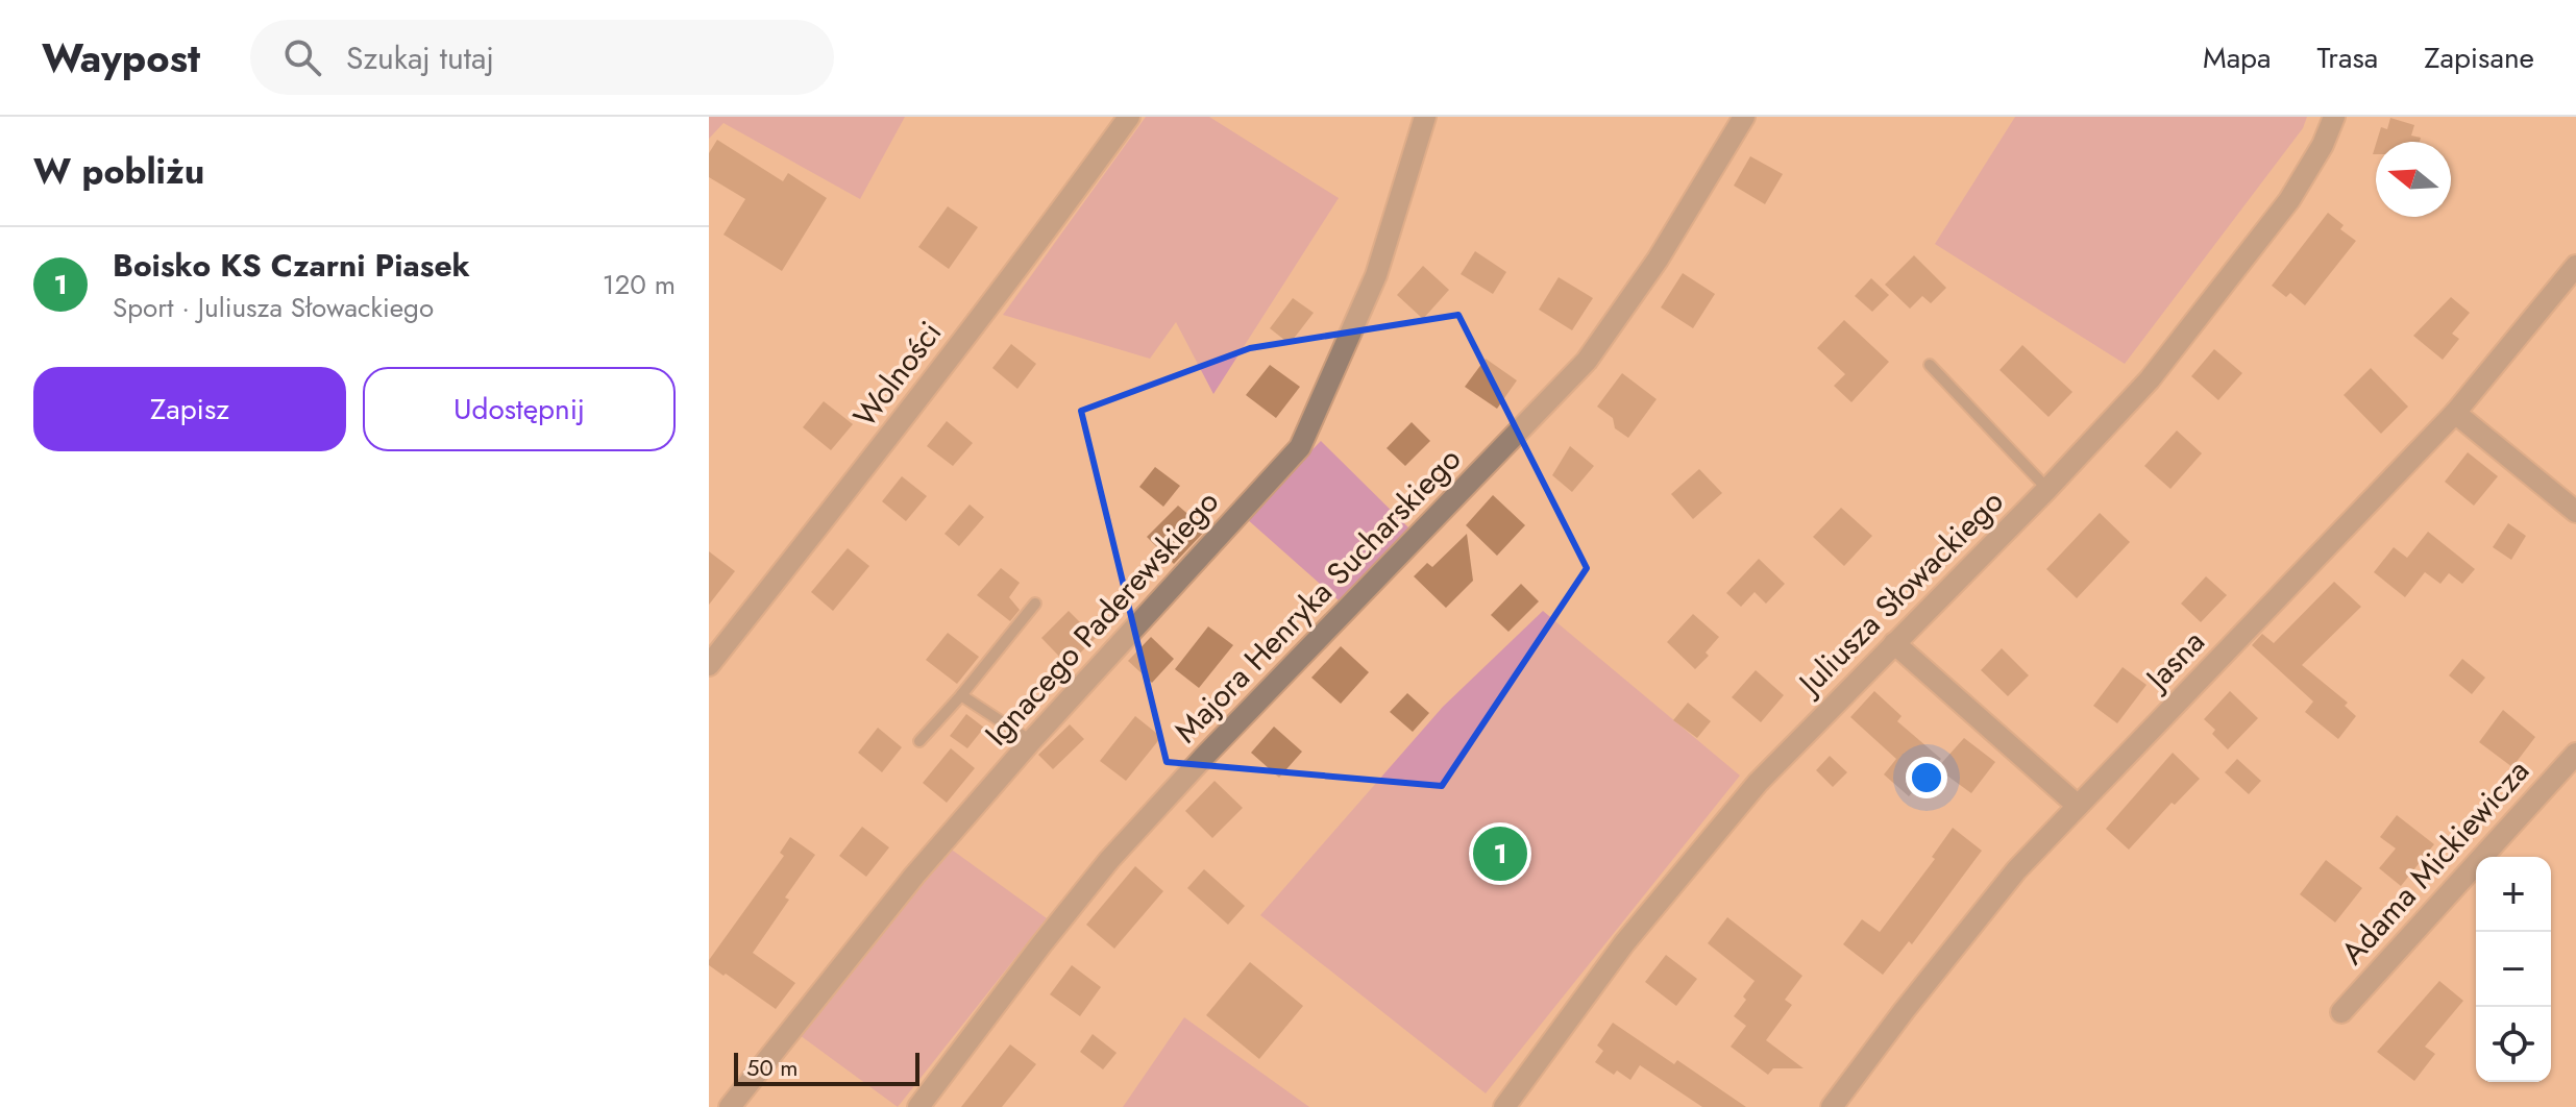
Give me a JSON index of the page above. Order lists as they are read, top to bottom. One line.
{"streets":{"street":["Wolności","Juliusza Słowackiego","Majora Henryka Sucharskiego","Ignacego Paderewskiego","Jasna","Adama Mickiewicza"]},"scale_bar":"50 m","north":"left","page":{"header":"Waypost","search":"Szukaj tutaj","nav":["Mapa","Trasa","Zapisane"],"heading":"W pobliżu","list":[{"mark":"1","name":"Boisko KS Czarni Piasek","note":"Sport · Juliusza Słowackiego","value":"120 m"}],"buttons":["Zapisz","Udostępnij"],"pins":"1","map_buttons":["+","−"],"scale":"50 m"}}
